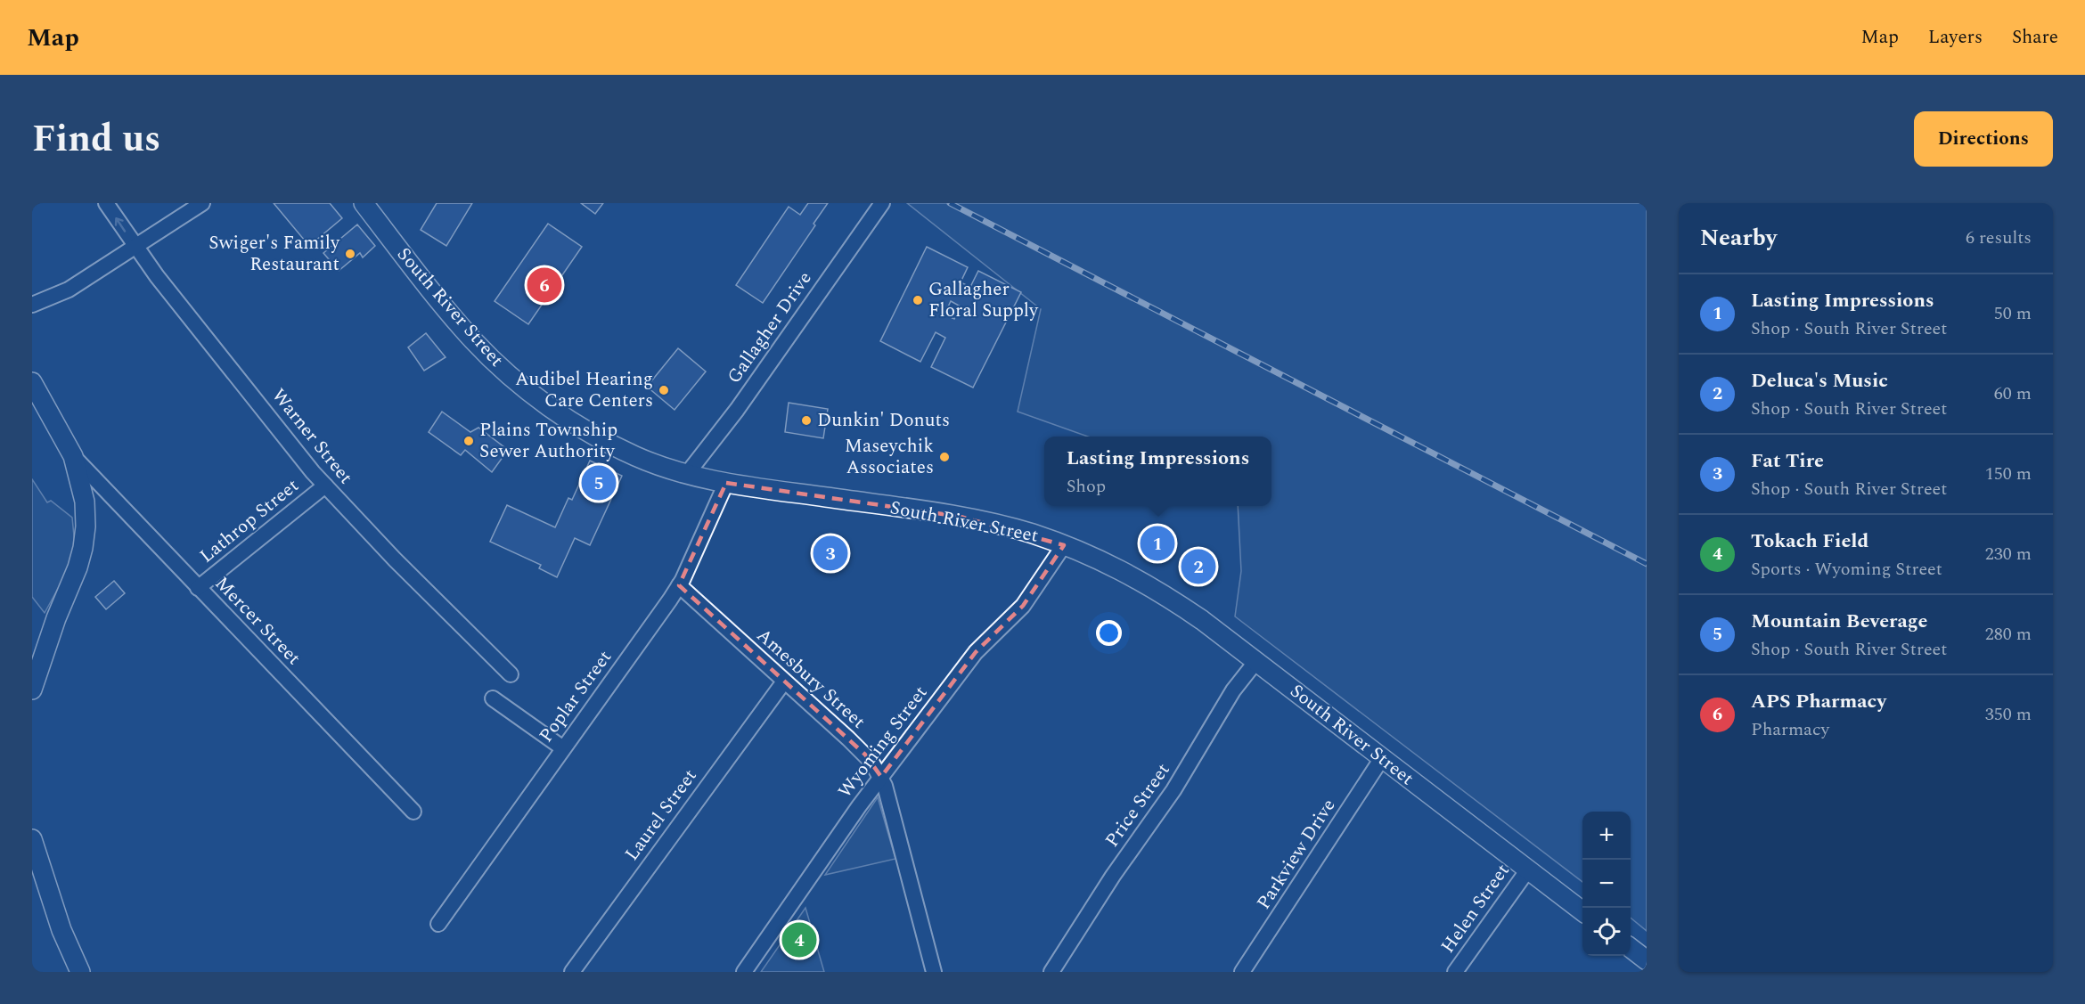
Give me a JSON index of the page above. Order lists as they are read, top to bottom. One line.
{"streets":{"main road":["South River Street"],"street":["Gallagher Drive","Warner Street","Lathrop Street","Mercer Street","Amesbury Street","Poplar Street","Wyoming Street","Price Street","Laurel Street","Parkview Drive","Helen Street"]},"crossings":[["South River Street","Gallagher Drive"],["South River Street","Poplar Street"],["South River Street","Wyoming Street"],["South River Street","Price Street"],["South River Street","Parkview Drive"],["South River Street","Helen Street"],["Warner Street","Lathrop Street"],["Lathrop Street","Mercer Street"],["Amesbury Street","Poplar Street"],["Amesbury Street","Wyoming Street"],["Amesbury Street","Laurel Street"]],"places":["Swiger's Family Restaurant","Gallagher Floral Supply","Audibel Hearing Care Centers","Dunkin' Donuts","Plains Township Sewer Authority","Maseychik Associates"],"page":{"header":"Map","nav":["Map","Layers","Share"],"title":"Find us","buttons":"Directions","heading":["Nearby","6 results"],"pins":["6","5","1","3","2","4"],"list":[{"mark":"1","name":"Lasting Impressions","note":"Shop · South River Street","value":"50 m"},{"mark":"2","name":"Deluca's Music","note":"Shop · South River Street","value":"60 m"},{"mark":"3","name":"Fat Tire","note":"Shop · South River Street","value":"150 m"},{"mark":"4","name":"Tokach Field","note":"Sports · Wyoming Street","value":"230 m"},{"mark":"5","name":"Mountain Beverage","note":"Shop · South River Street","value":"280 m"},{"mark":"6","name":"APS Pharmacy","note":"Pharmacy","value":"350 m"}],"popup":["Lasting Impressions","Shop"],"map_buttons":["+","−"]}}
